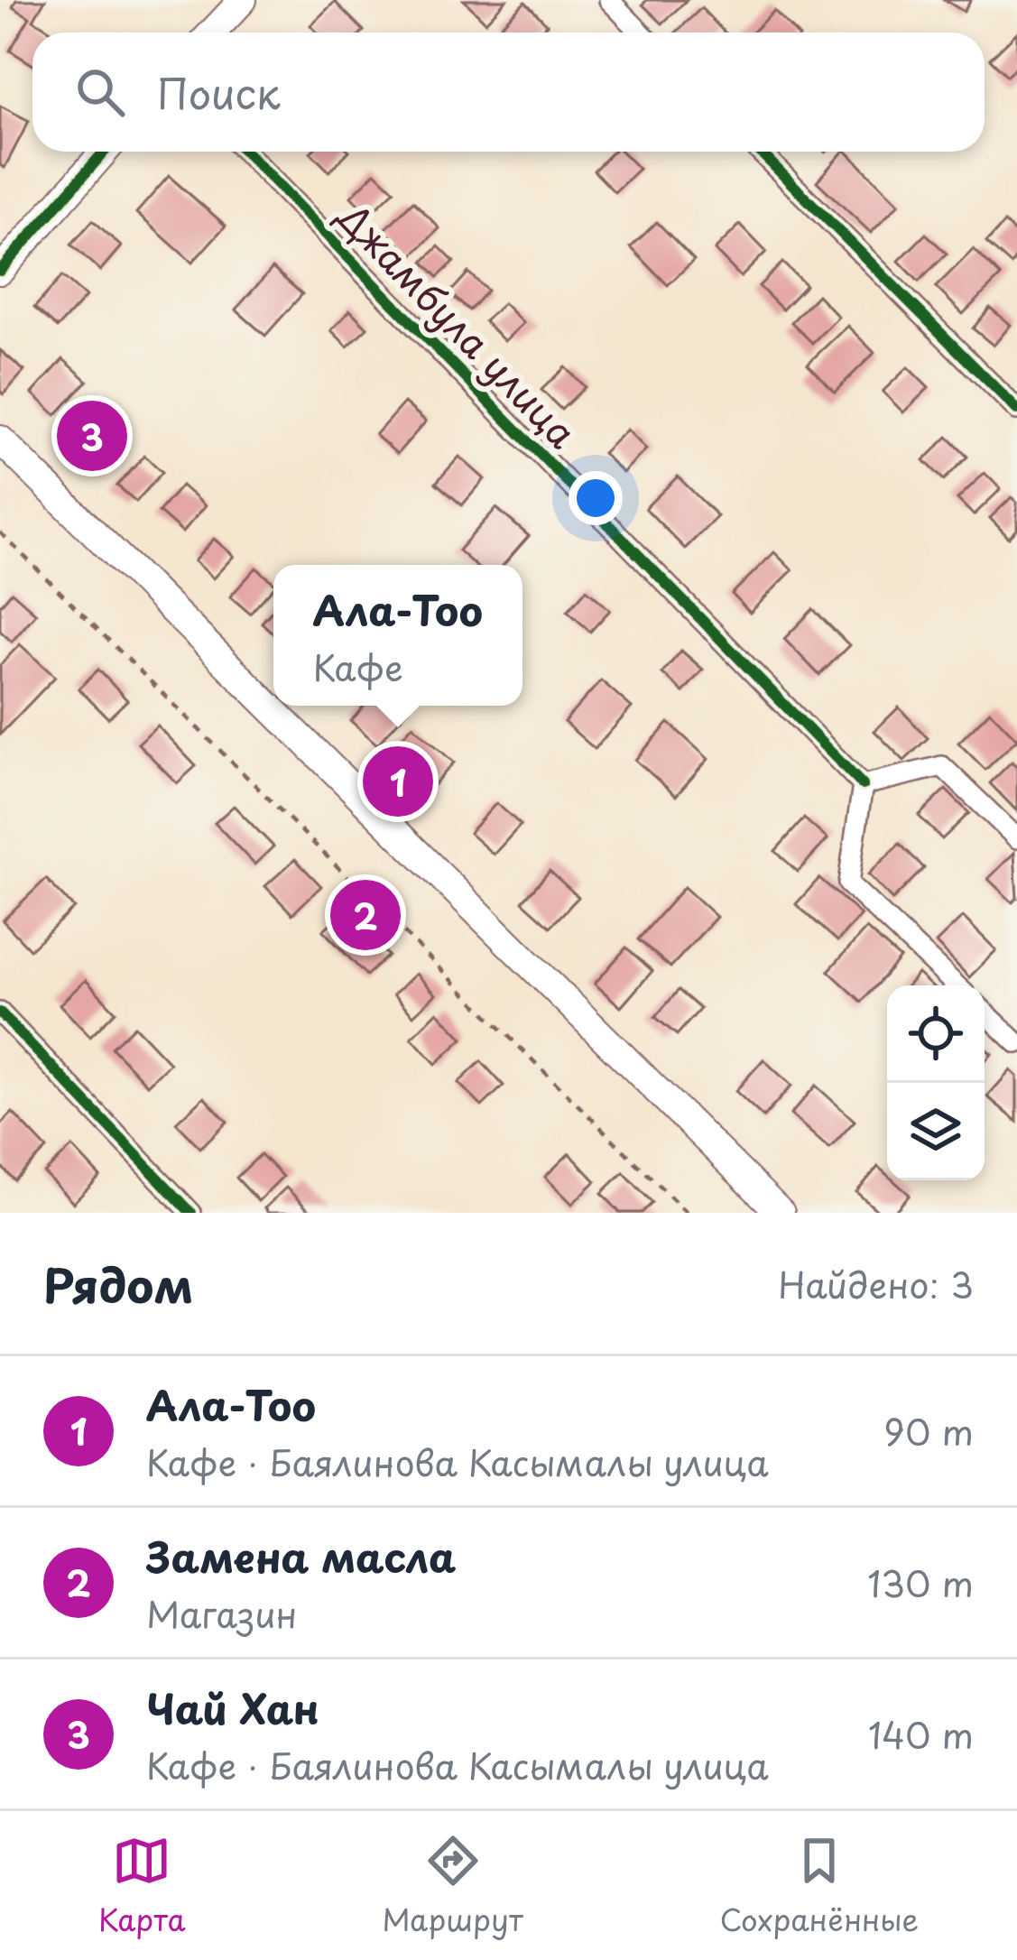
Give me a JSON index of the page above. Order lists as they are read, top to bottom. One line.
{"streets":{"street":["Джамбула улица"]},"page":{"search":"Поиск","pins":["3","1","2"],"popup":["Ала-Тоо","Кафе"],"heading":["Рядом","Найдено: 3"],"list":[{"mark":"1","name":"Ала-Тоо","note":"Кафе · Баялинова Касымалы улица","value":"90 m"},{"mark":"2","name":"Замена масла","note":"Магазин","value":"130 m"},{"mark":"3","name":"Чай Хан","note":"Кафе · Баялинова Касымалы улица","value":"140 m"}],"nav":["Карта","Маршрут","Сохранённые"]}}
